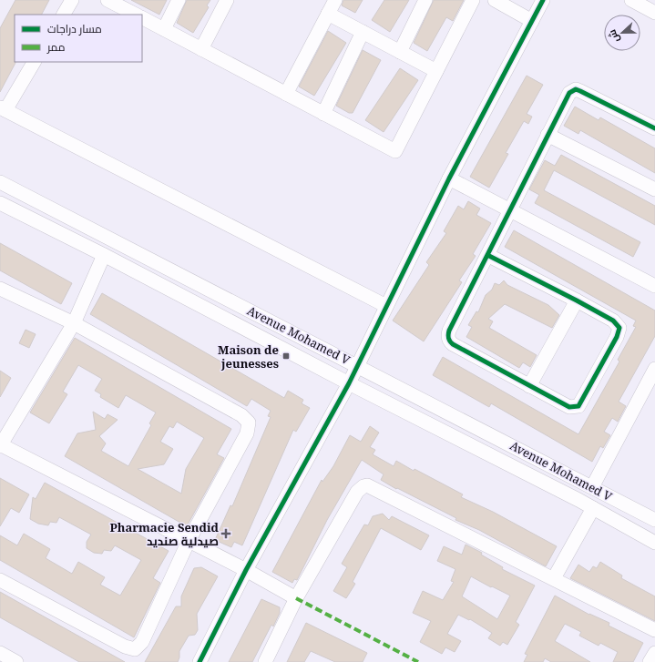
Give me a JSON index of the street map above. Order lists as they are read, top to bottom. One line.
{"streets":{"street":["Avenue Mohamed V"]},"places":{"transit":["Maison de jeunesses"],"health":["Pharmacie Sendid صيدلية صنديد"]},"legend":["مسار دراجات","ممر"],"north":"left"}
